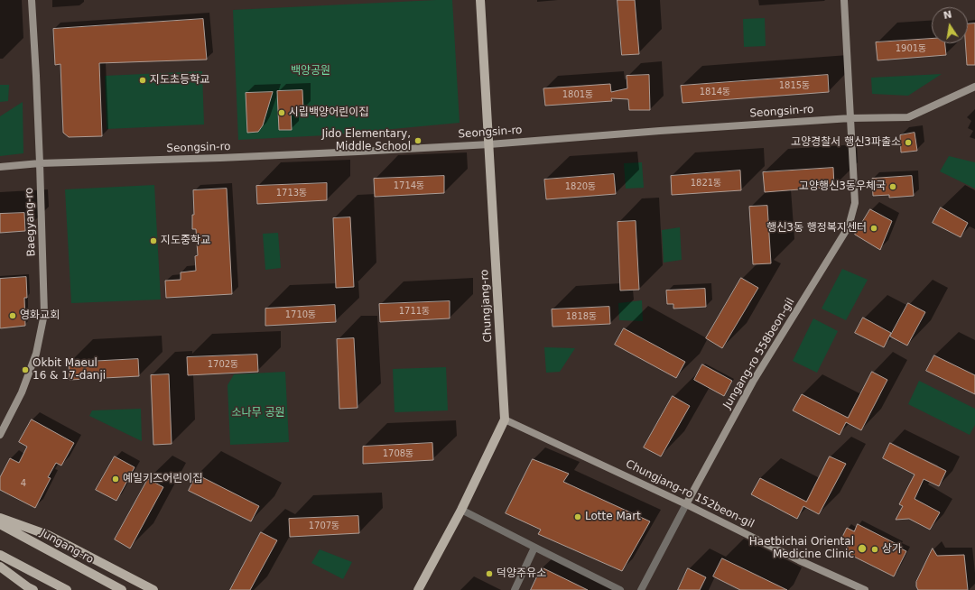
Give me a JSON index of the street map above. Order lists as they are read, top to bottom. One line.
{"streets":{"main road":["Chungjang-ro","Jungang-ro"],"street":["Seongsin-ro","Baegyang-ro","Jungang-ro 558beon-gil","Chungjang-ro 152beon-gil"]},"crossings":[["Seongsin-ro","Baegyang-ro"],["Seongsin-ro","Chungjang-ro"],["Seongsin-ro","Jungang-ro 558beon-gil"],["Chungjang-ro","Chungjang-ro 152beon-gil"],["Jungang-ro 558beon-gil","Chungjang-ro 152beon-gil"]],"parks":["백양공원","소나무 공원"],"places":["지도초등학교","시립백양어린이집","Jido Elementary, Middle School","고양경찰서 행신3파출소","고양행신3동우체국","행신3동 행정복지센터","지도중학교","영화교회","Okbit Maeul 16 & 17-danji","예일키즈어린이집","Lotte Mart","Haetbichai Oriental Medicine Clinic","상가","덕양주유소"],"house_numbers":["1901동","1815동","1814동","1801동","1821동","1714동","1820동","1713동","1711동","1710동","1818동","1702동","1708동","4","1707동"],"north":"top"}
